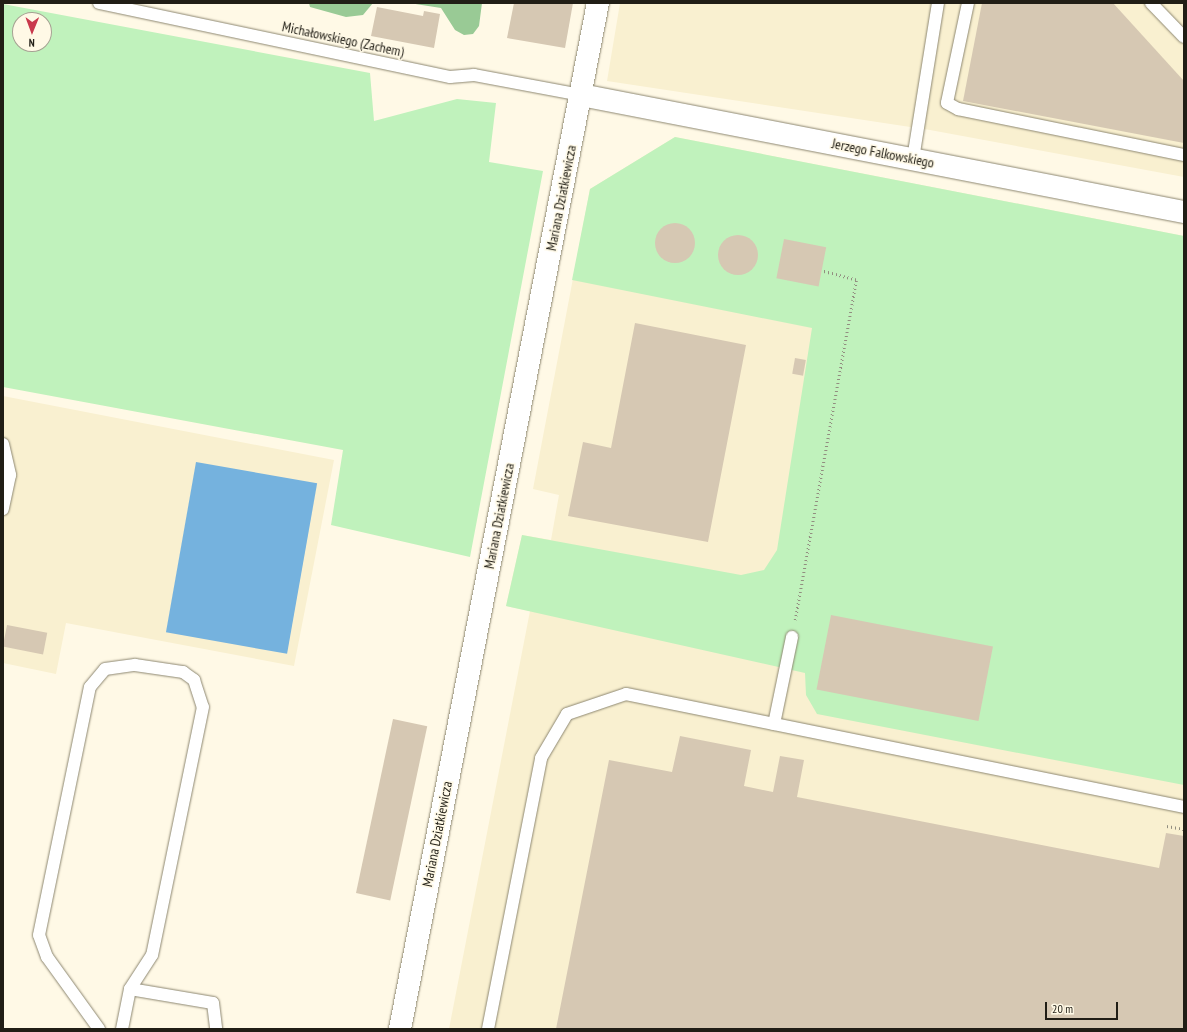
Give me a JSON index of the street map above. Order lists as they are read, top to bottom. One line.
{"streets":{"street":["Jerzego Falkowskiego","Mariana Dziatkiewicza"],"lane":["Michałowskiego (Zachem)"]},"crossings":[["Michałowskiego (Zachem)","Jerzego Falkowskiego"],["Michałowskiego (Zachem)","Mariana Dziatkiewicza"],["Jerzego Falkowskiego","Mariana Dziatkiewicza"]],"scale_bar":"20 m","north":"bottom"}
